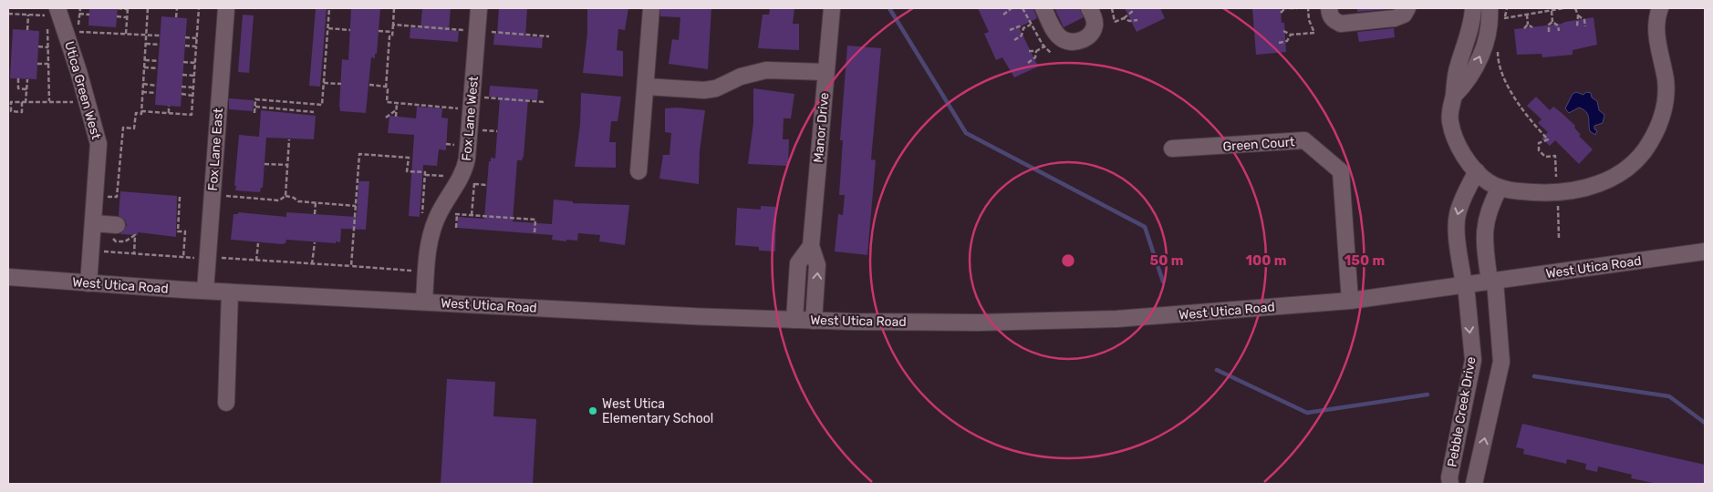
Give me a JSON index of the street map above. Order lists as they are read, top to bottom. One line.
{"streets":{"street":["Utica Green West","Fox Lane West","Manor Drive","Green Court","Fox Lane East","West Utica Road","Pebble Creek Drive"]},"crossings":[["Utica Green West","West Utica Road"],["Fox Lane West","West Utica Road"],["Manor Drive","West Utica Road"],["Green Court","West Utica Road"],["Fox Lane East","West Utica Road"],["West Utica Road","Pebble Creek Drive"]],"places":["West Utica Elementary School"],"rings":["50 m","100 m","150 m"]}
